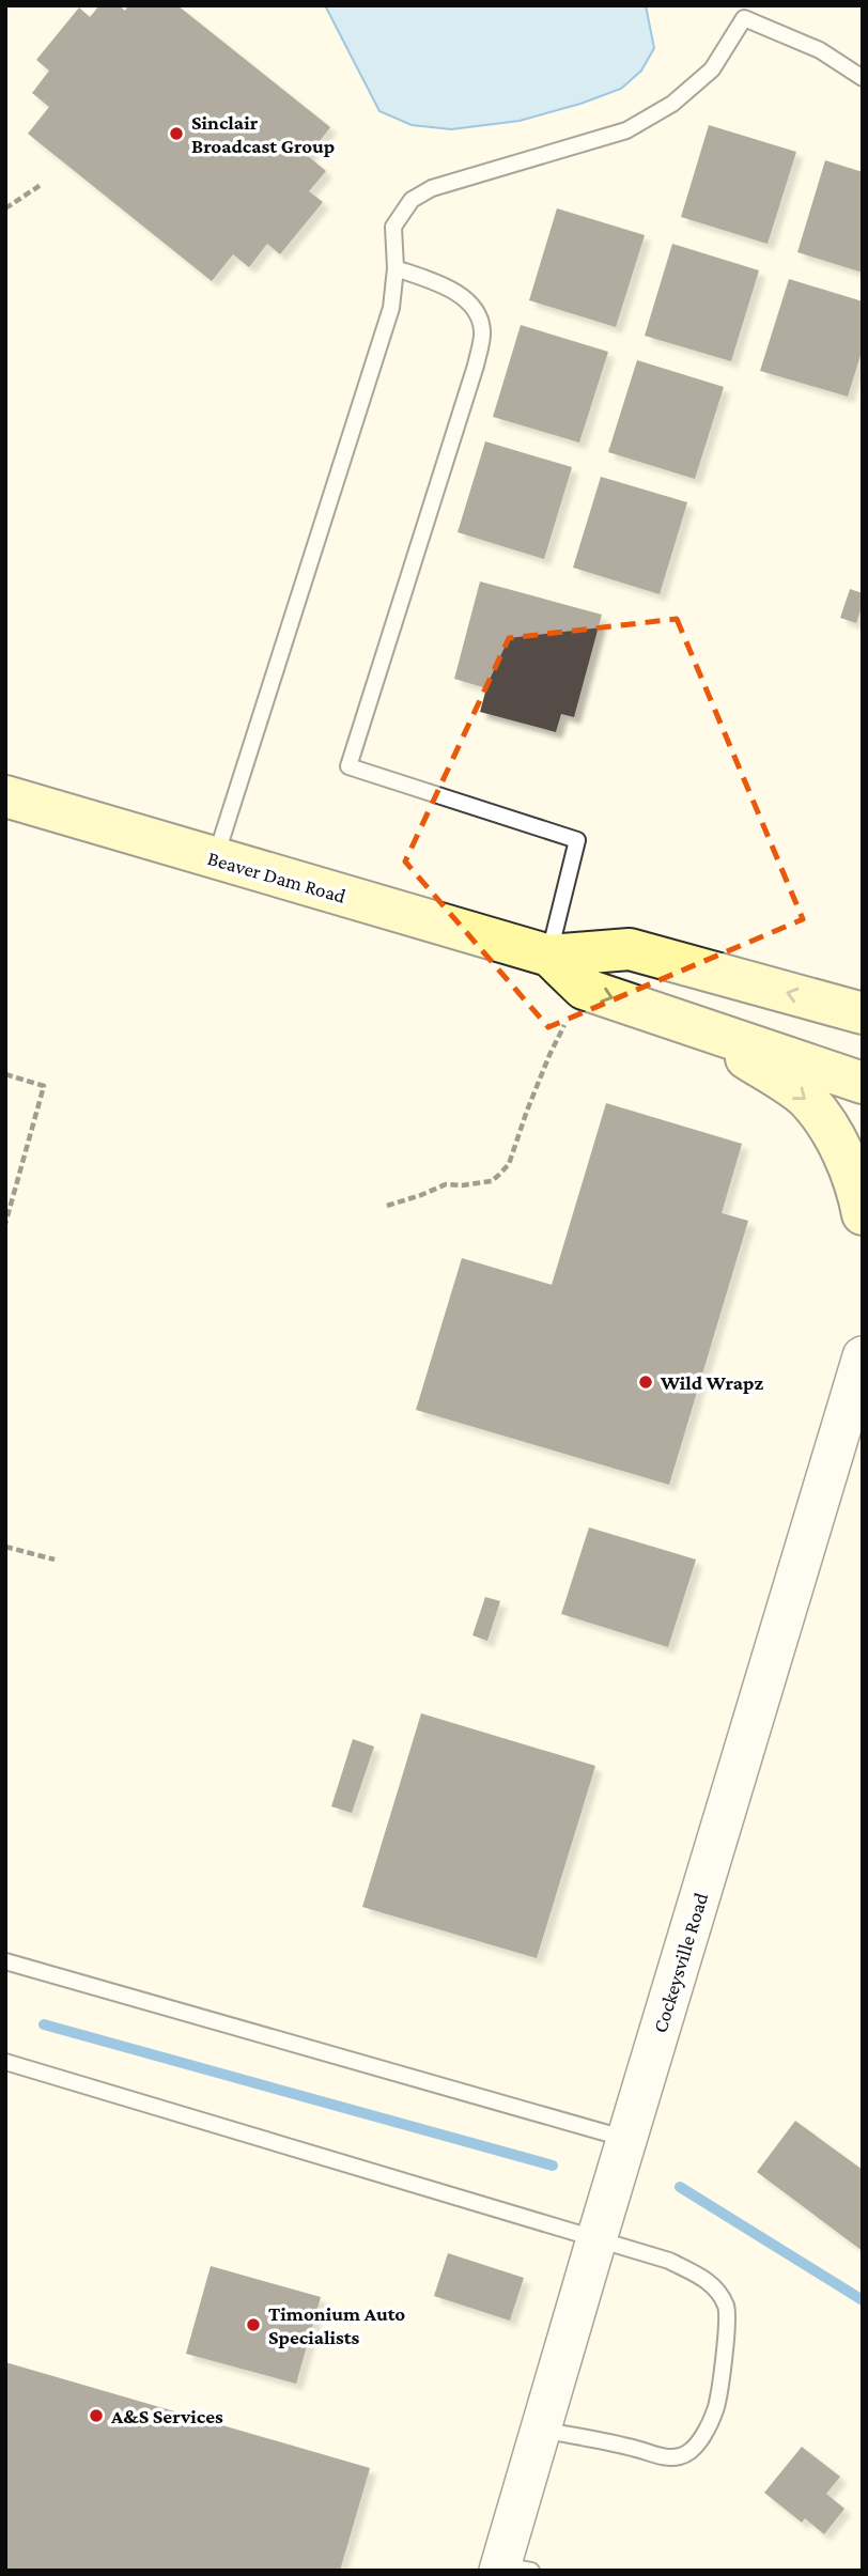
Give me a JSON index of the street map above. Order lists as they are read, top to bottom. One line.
{"streets":{"main road":["Beaver Dam Road"],"street":["Cockeysville Road"]},"places":["Sinclair Broadcast Group","Wild Wrapz","Timonium Auto Specialists","A&S Services"]}
